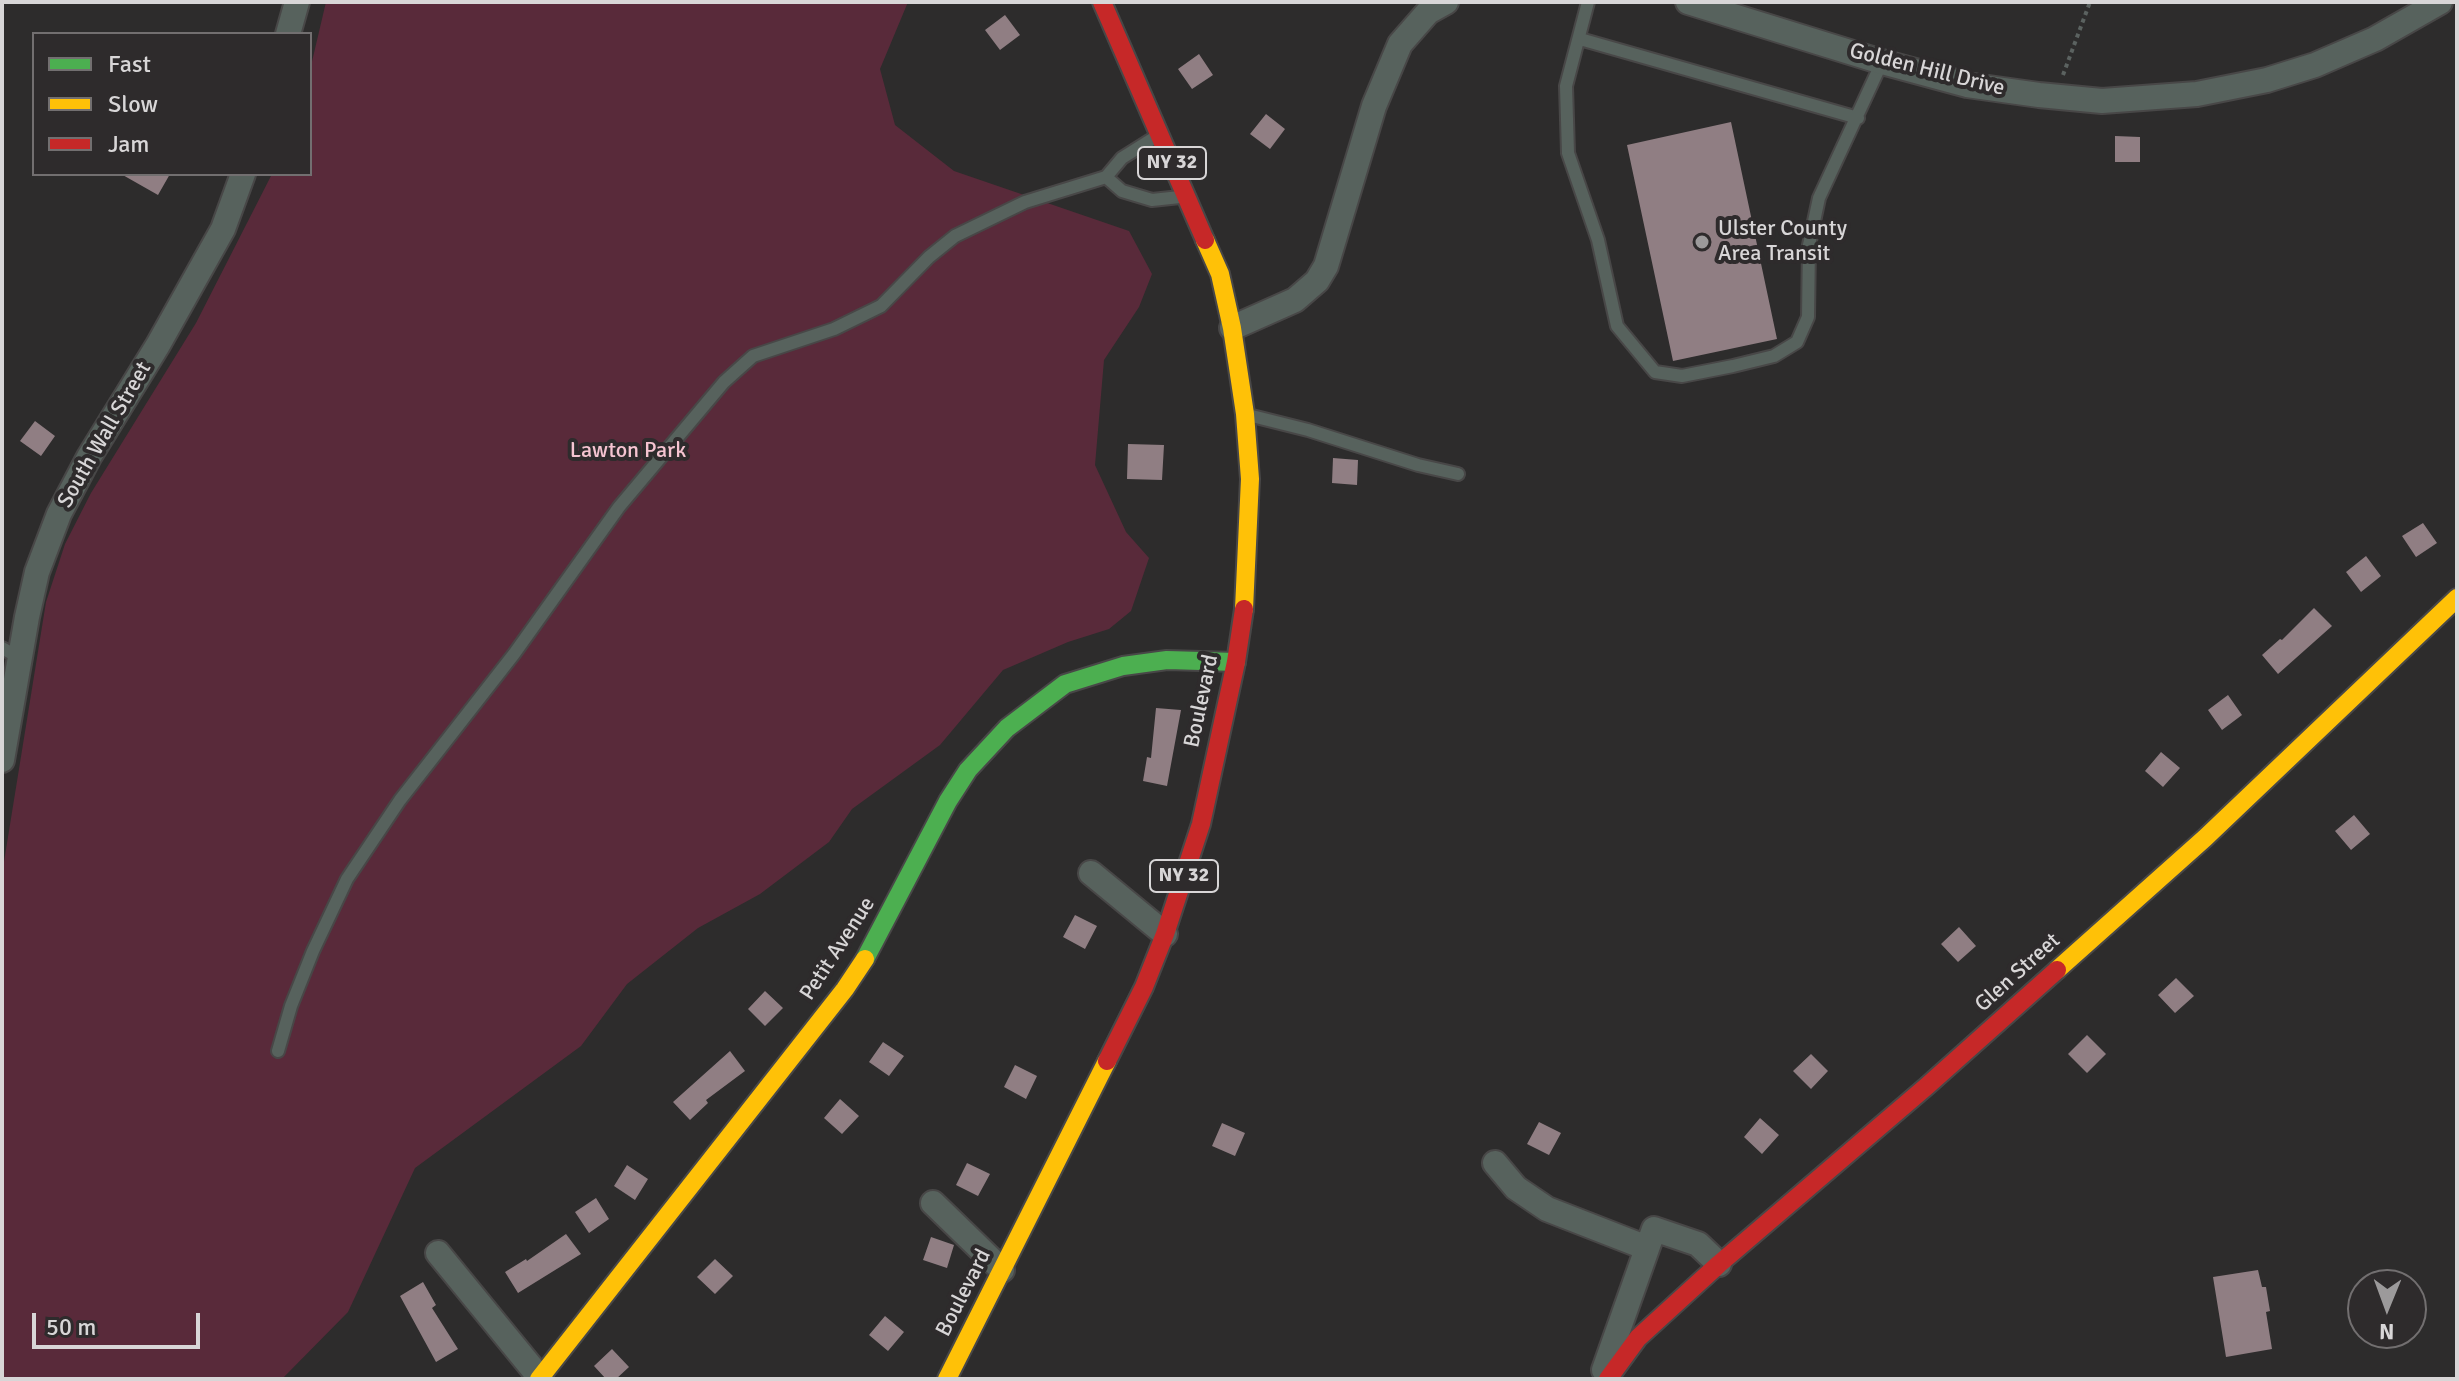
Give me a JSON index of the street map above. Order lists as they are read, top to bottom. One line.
{"streets":{"street":["Golden Hill Drive","NY 32","South Wall Street","Boulevard","Petit Avenue","Glen Street"]},"crossings":[["Boulevard","Petit Avenue"]],"parks":["Lawton Park"],"places":["Ulster County Area Transit"],"legend":["Fast","Slow","Jam"],"scale_bar":"50 m","north":"bottom"}
